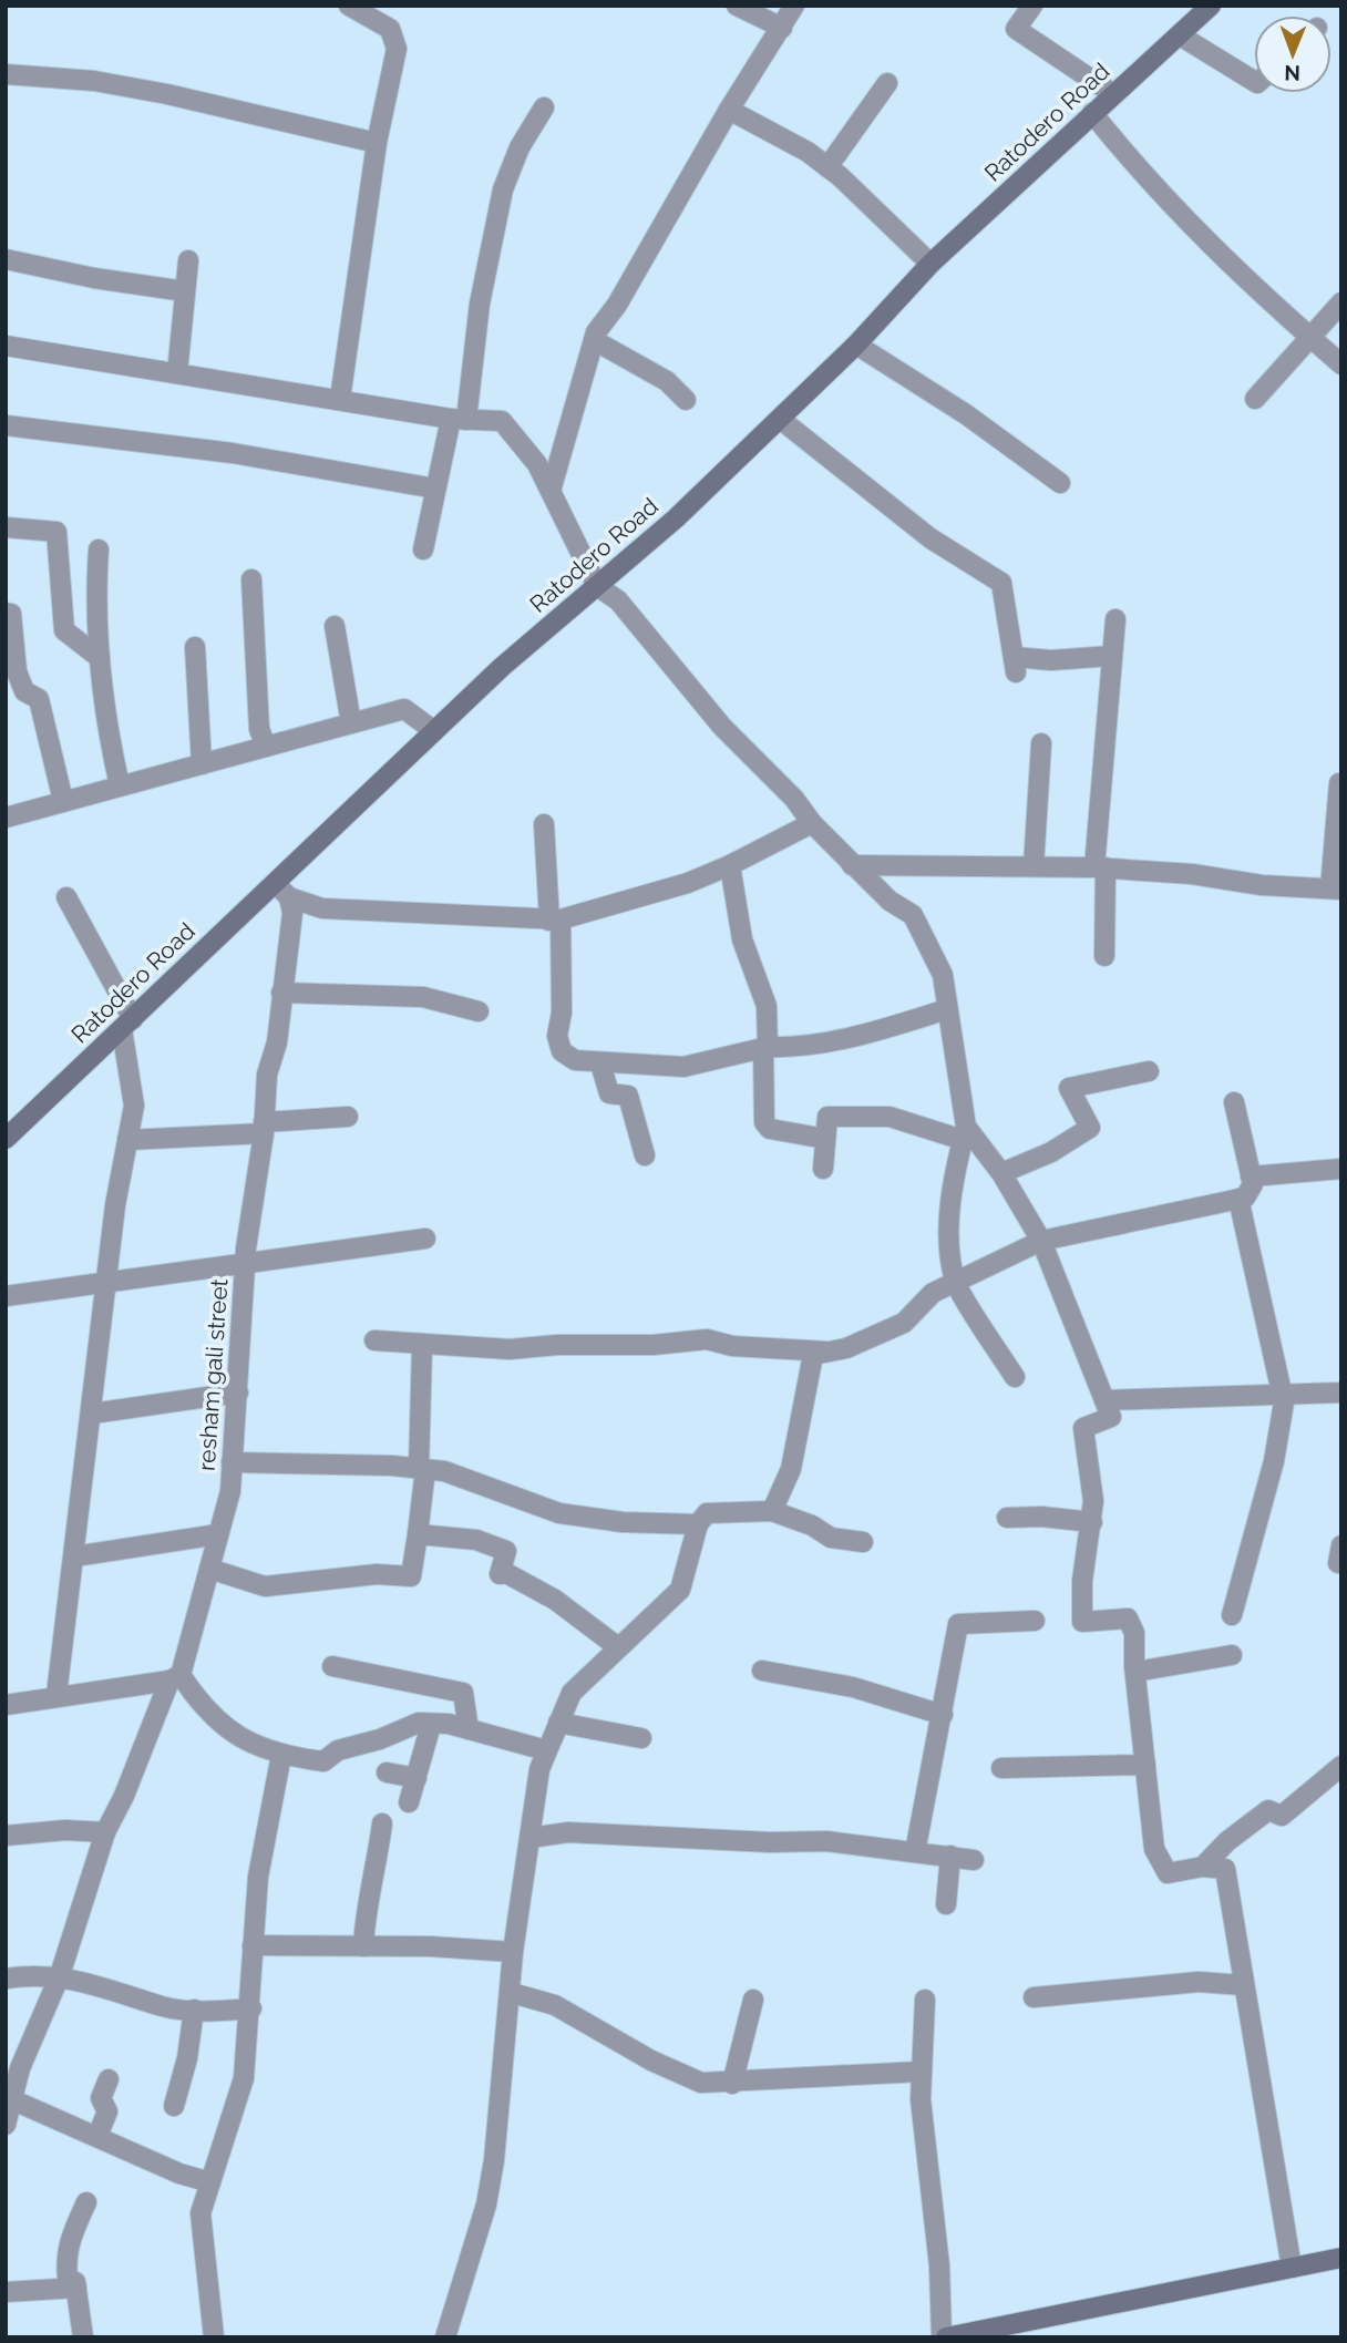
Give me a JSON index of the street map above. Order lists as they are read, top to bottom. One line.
{"streets":{"main road":["Ratodero Road"],"street":["resham gali street"]},"north":"bottom"}
